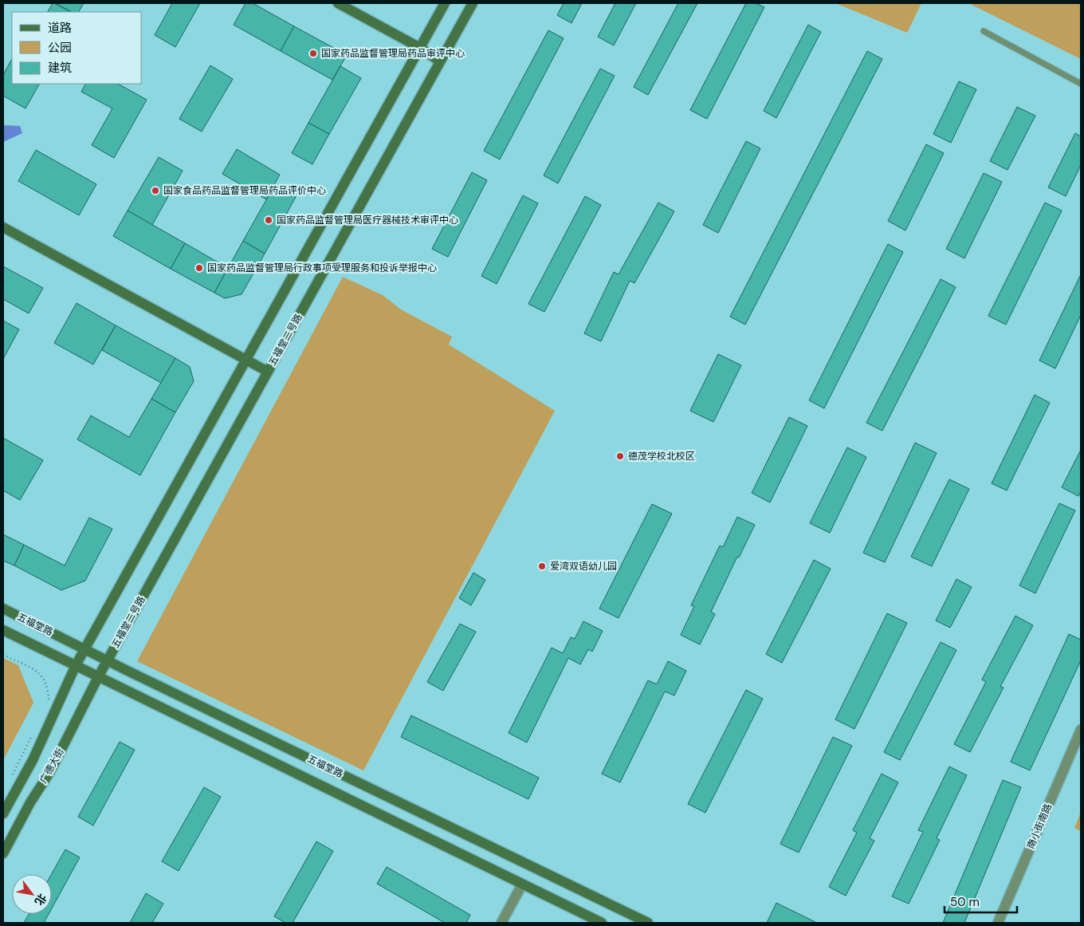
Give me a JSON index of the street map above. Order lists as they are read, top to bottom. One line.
{"streets":{"main road":["五福堂二号路","五福堂路","广德大街"],"street":["南小街南路"]},"crossings":[["五福堂二号路","五福堂路"],["五福堂二号路","广德大街"],["五福堂路","广德大街"]],"places":["国家药品监督管理局药品审评中心","国家食品药品监督管理局药品评价中心","国家药品监督管理局医疗器械技术审评中心","国家药品监督管理局行政事项受理服务和投诉举报中心","德茂学校北校区","爱湾双语幼儿园"],"legend":["道路","公园","建筑"],"scale_bar":"50 m","north":"bottom right"}
